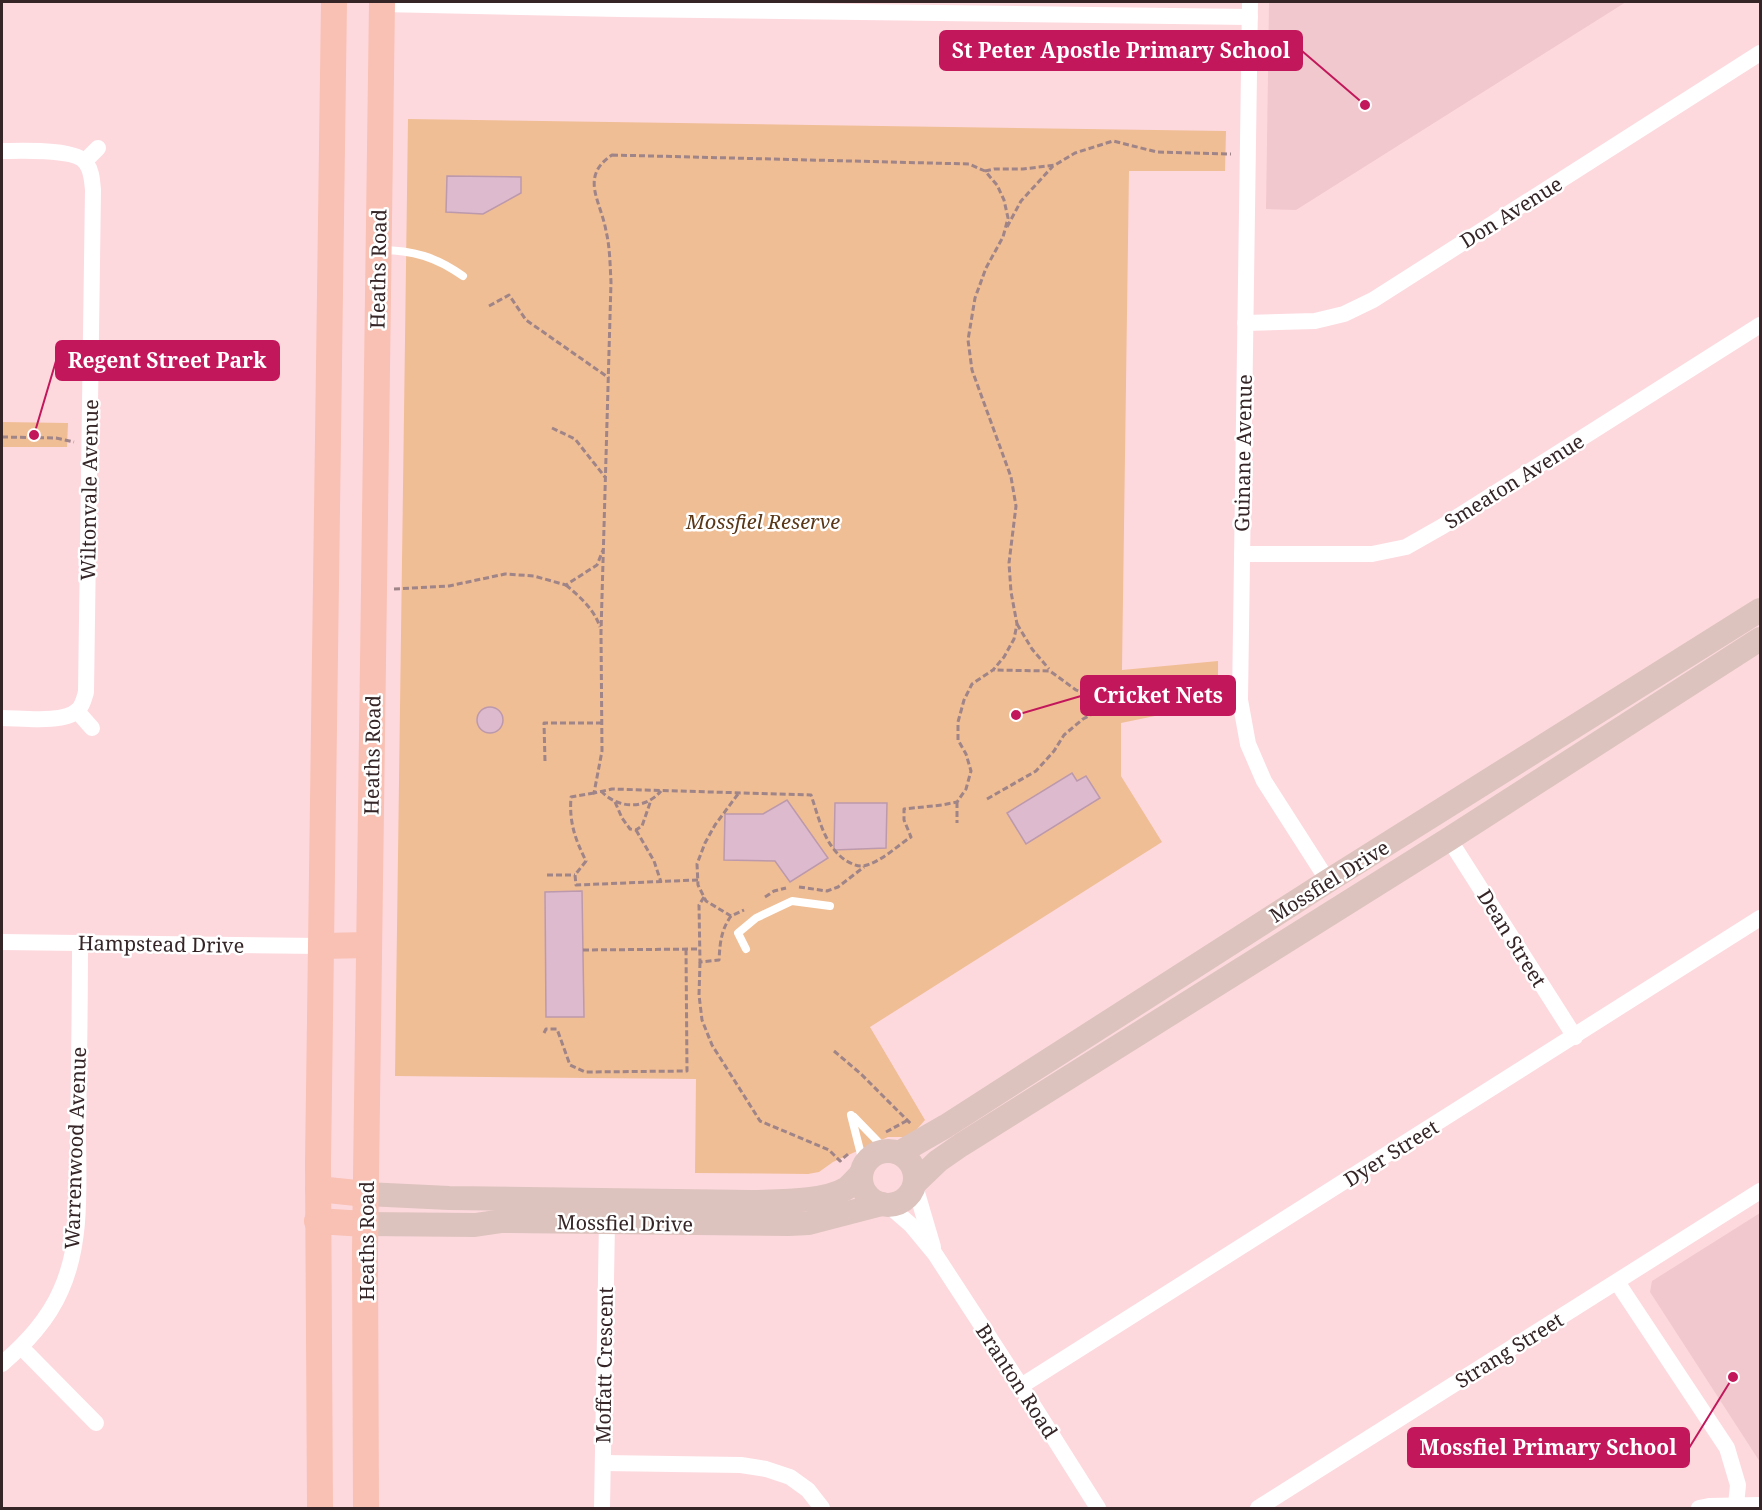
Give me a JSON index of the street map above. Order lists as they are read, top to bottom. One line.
{"streets":{"main road":["Heaths Road"],"street":["Don Avenue","Guinane Avenue","Smeaton Avenue","Wiltonvale Avenue","Mossfiel Drive","Dean Street","Hampstead Drive","Warrenwood Avenue","Dyer Street","Strang Street","Moffatt Crescent","Branton Road"]},"crossings":[["Don Avenue","Guinane Avenue"],["Heaths Road","Mossfiel Drive"],["Guinane Avenue","Smeaton Avenue"],["Guinane Avenue","Mossfiel Drive"],["Mossfiel Drive","Dean Street"],["Mossfiel Drive","Moffatt Crescent"],["Mossfiel Drive","Branton Road"],["Dean Street","Dyer Street"],["Hampstead Drive","Warrenwood Avenue"],["Dyer Street","Branton Road"]],"parks":["Mossfiel Reserve"],"places":["St Peter Apostle Primary School","Regent Street Park","Cricket Nets","Mossfiel Primary School"]}
